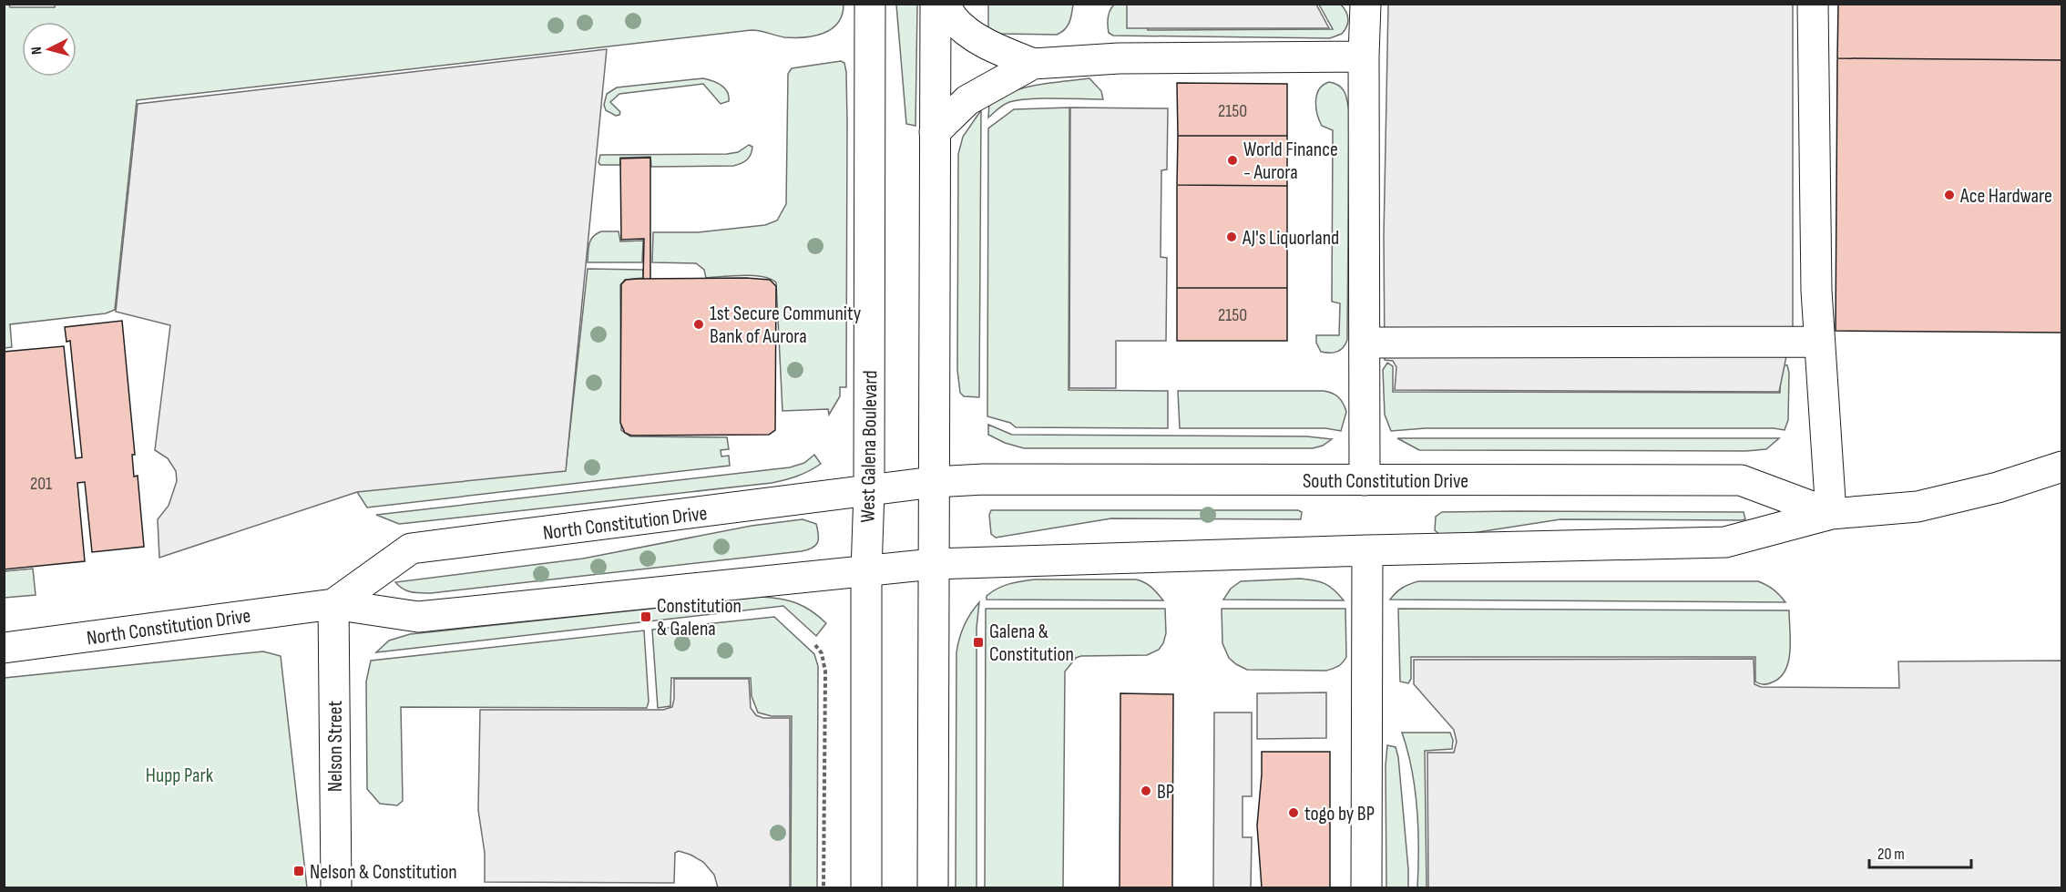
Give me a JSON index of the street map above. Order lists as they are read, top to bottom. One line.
{"streets":{"street":["West Galena Boulevard","South Constitution Drive","North Constitution Drive","Nelson Street"]},"crossings":[["West Galena Boulevard","North Constitution Drive"],["South Constitution Drive","North Constitution Drive"],["North Constitution Drive","Nelson Street"]],"parks":["Hupp Park"],"places":{"other":["World Finance - Aurora","Ace Hardware","AJ's Liquorland","1st Secure Community Bank of Aurora","BP","togo by BP"],"transit":["Constitution & Galena","Galena & Constitution","Nelson & Constitution"]},"house_numbers":["2150","2150","201"],"scale_bar":"20 m","north":"left"}
